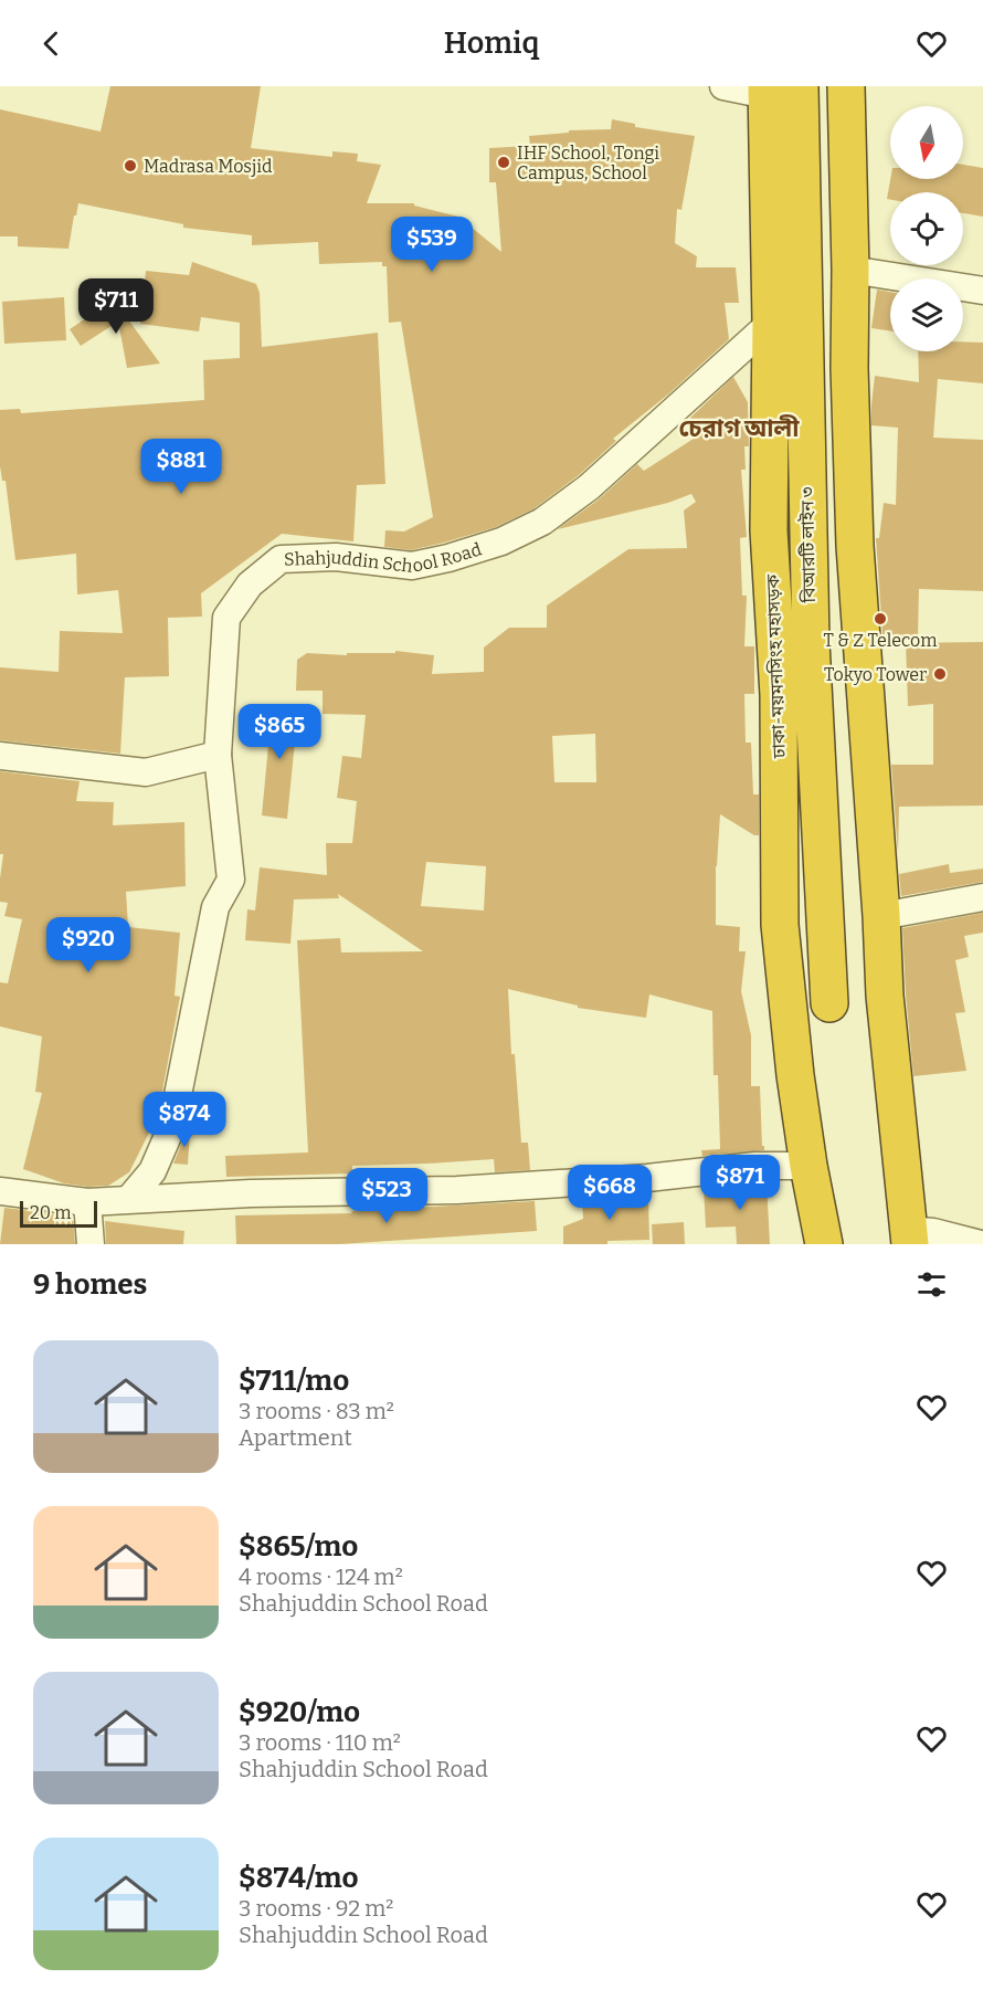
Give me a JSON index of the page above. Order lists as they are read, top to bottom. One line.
{"streets":{"highway":["বিআরটি লাইন ৩","ঢাকা-ময়মনসিংহ মহাসড়ক"],"street":["Shahjuddin School Road"]},"crossings":[["বিআরটি লাইন ৩","ঢাকা-ময়মনসিংহ মহাসড়ক"],["Shahjuddin School Road","ঢাকা-ময়মনসিংহ মহাসড়ক"]],"districts":["চেরাগ আলী"],"places":["IHF School, Tongi Campus, School","Madrasa Mosjid","T & Z Telecom","Tokyo Tower"],"scale_bar":"20 m","north":"bottom","page":{"header":"Homiq","price":["$539","$711","$881","$865","$920","$874","$871","$668","$523"],"scale":"20 m","heading":"9 homes","list":[{"name":"$711/mo","note":"3 rooms · 83 m² · Apartment"},{"name":"$865/mo","note":"4 rooms · 124 m² · Shahjuddin School Road"},{"name":"$920/mo","note":"3 rooms · 110 m² · Shahjuddin School Road"},{"name":"$874/mo","note":"3 rooms · 92 m² · Shahjuddin School Road"}]}}
